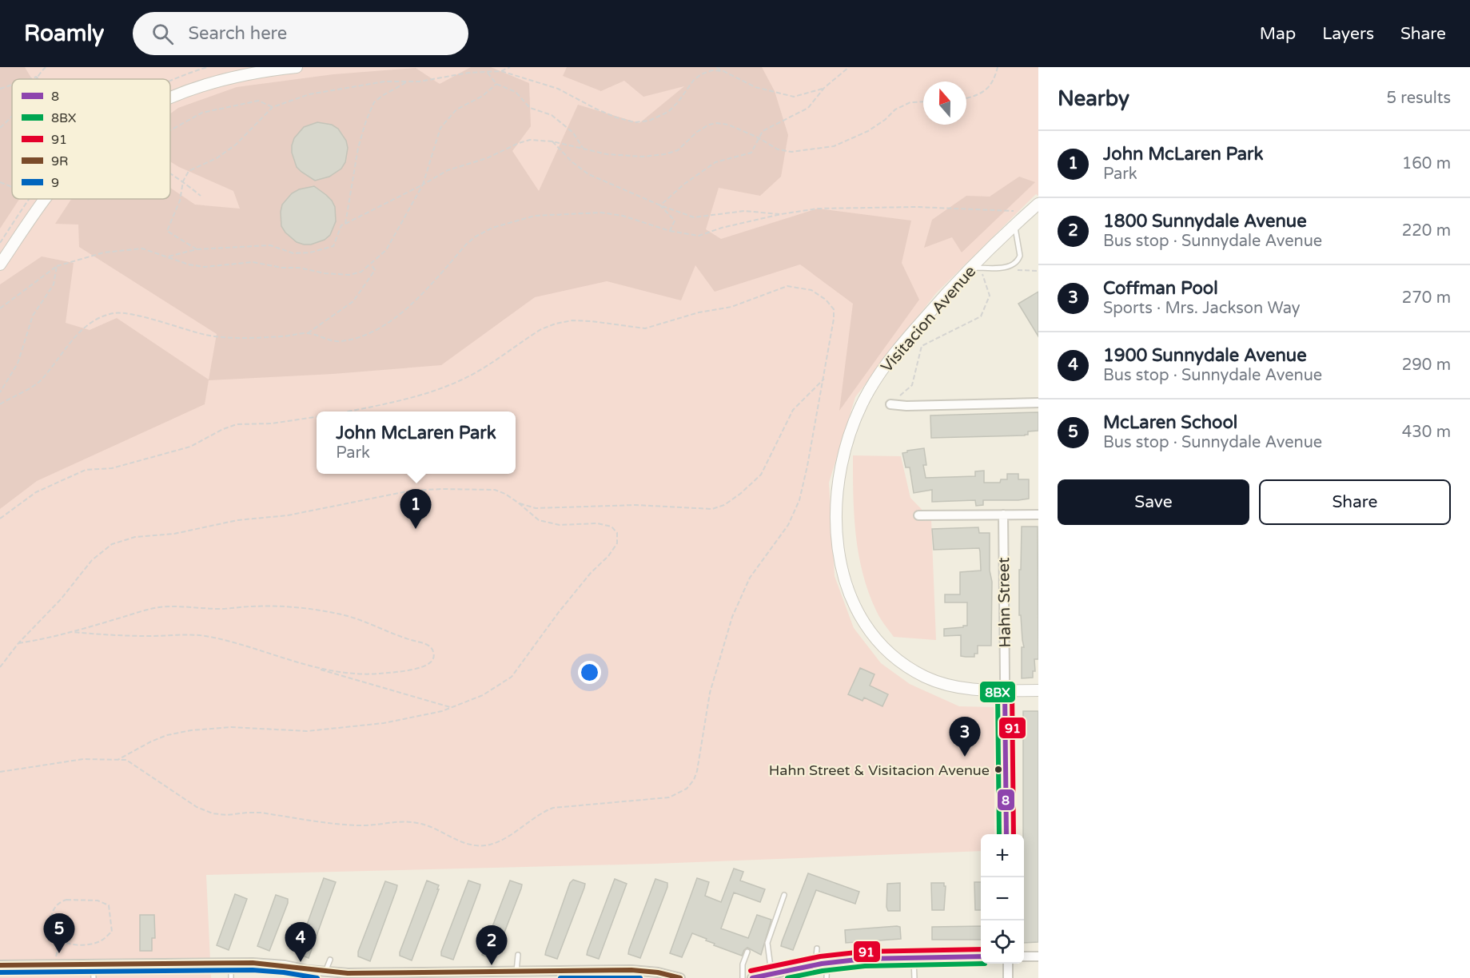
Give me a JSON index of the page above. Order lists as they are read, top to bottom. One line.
{"streets":{"street":["Visitacion Avenue","Hahn Street"]},"crossings":[["Visitacion Avenue","Hahn Street"]],"places":["Hahn Street & Visitacion Avenue"],"lines":["transit line 8","transit line 8BX","transit line 91","transit line 9R","transit line 9"],"legend":["8","8BX","91","9R","9"],"north":"top","page":{"header":"Roamly","search":"Search here","nav":["Map","Layers","Share"],"heading":["Nearby","5 results"],"list":[{"mark":"1","name":"John McLaren Park","note":"Park","value":"160 m"},{"mark":"2","name":"1800 Sunnydale Avenue","note":"Bus stop · Sunnydale Avenue","value":"220 m"},{"mark":"3","name":"Coffman Pool","note":"Sports · Mrs. Jackson Way","value":"270 m"},{"mark":"4","name":"1900 Sunnydale Avenue","note":"Bus stop · Sunnydale Avenue","value":"290 m"},{"mark":"5","name":"McLaren School","note":"Bus stop · Sunnydale Avenue","value":"430 m"}],"popup":["John McLaren Park","Park"],"buttons":["Save","Share"],"pins":["1","3","5","4","2"],"map_buttons":["+","−"]}}
